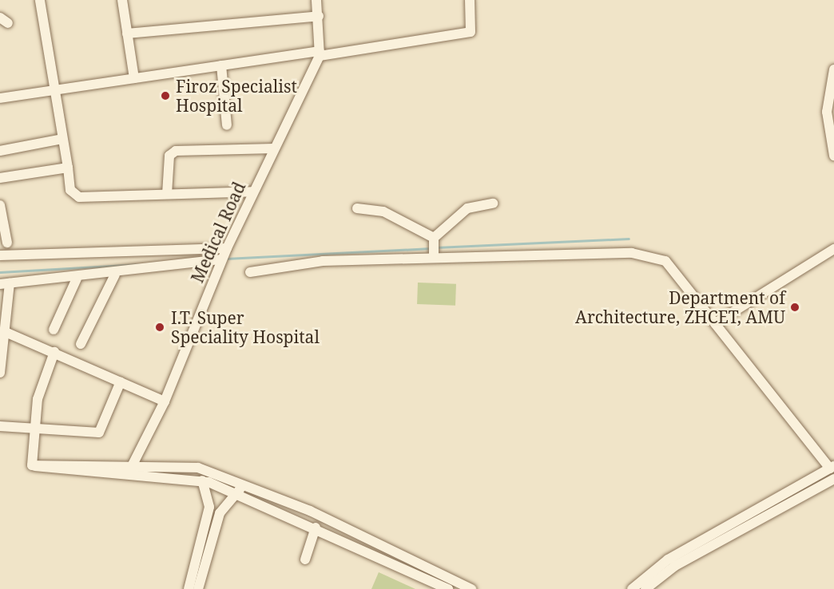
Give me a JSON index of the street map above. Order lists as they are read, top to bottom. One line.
{"streets":{"street":["Medical Road"]},"places":["Firoz Specialist Hospital","Department of Architecture, ZHCET, AMU","I.T. Super Speciality Hospital"]}
